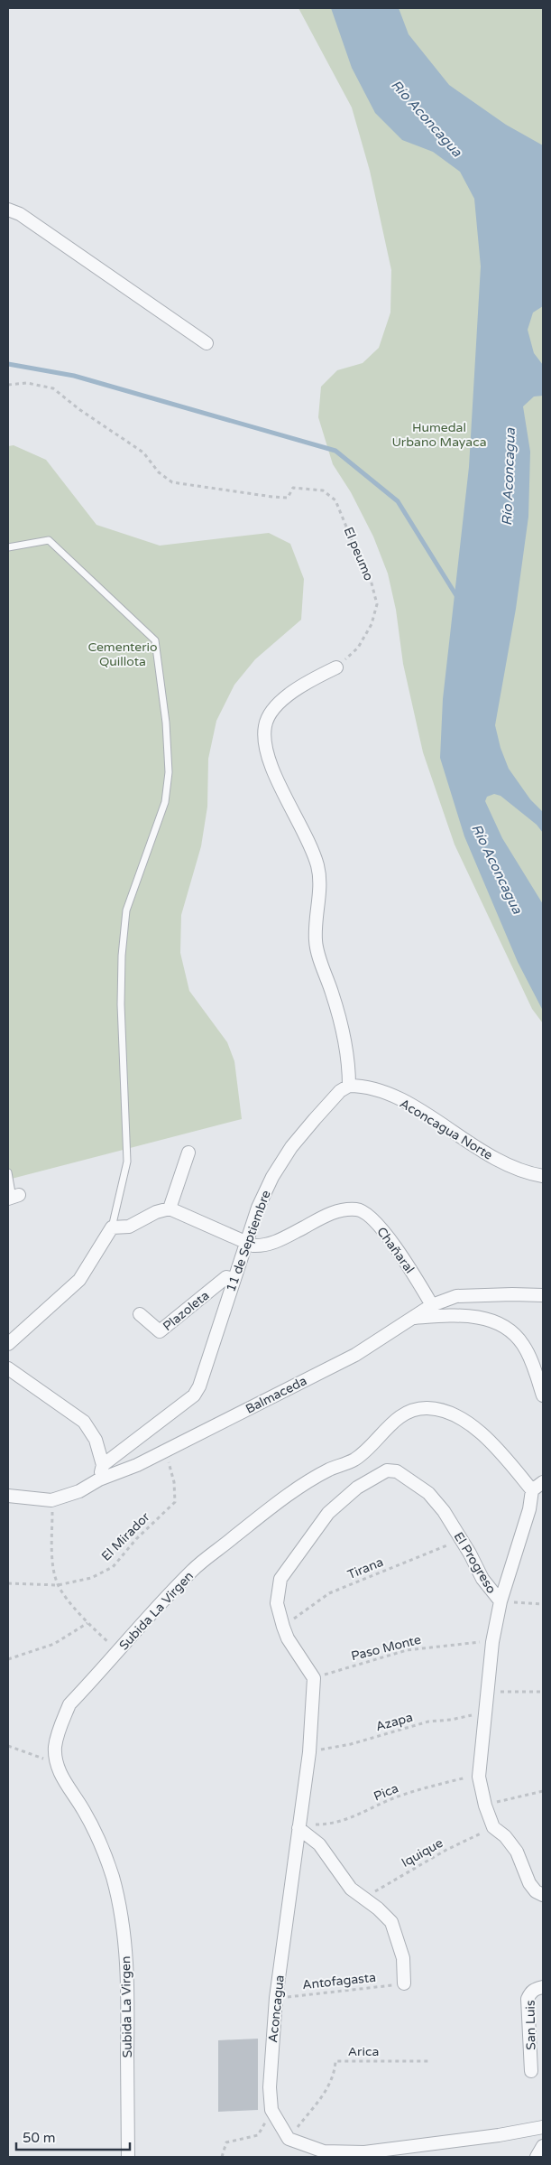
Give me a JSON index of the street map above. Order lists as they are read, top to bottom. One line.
{"streets":{"street":["Aconcagua Norte","11 de Septiembre","Chañaral","Plazoleta","Balmaceda","El Progreso","Subida La Virgen","Aconcagua","San Luis"],"path":["El peumo","El Mirador","Tirana","Paso Monte","Azapa","Pica","Iquique","Antofagasta","Arica"]},"crossings":[["Aconcagua Norte","11 de Septiembre"],["11 de Septiembre","Chañaral"],["11 de Septiembre","Plazoleta"],["Chañaral","Balmaceda"],["Balmaceda","El Mirador"],["El Progreso","Tirana"],["El Progreso","Paso Monte"],["El Progreso","Azapa"],["El Progreso","Pica"],["El Progreso","Iquique"],["Paso Monte","Aconcagua"],["Azapa","Aconcagua"],["Pica","Aconcagua"],["Antofagasta","Aconcagua"],["Aconcagua","Arica"]],"water":["Río Aconcagua"],"parks":["Humedal Urbano Mayaca","Cementerio Quillota"],"scale_bar":"50 m"}
